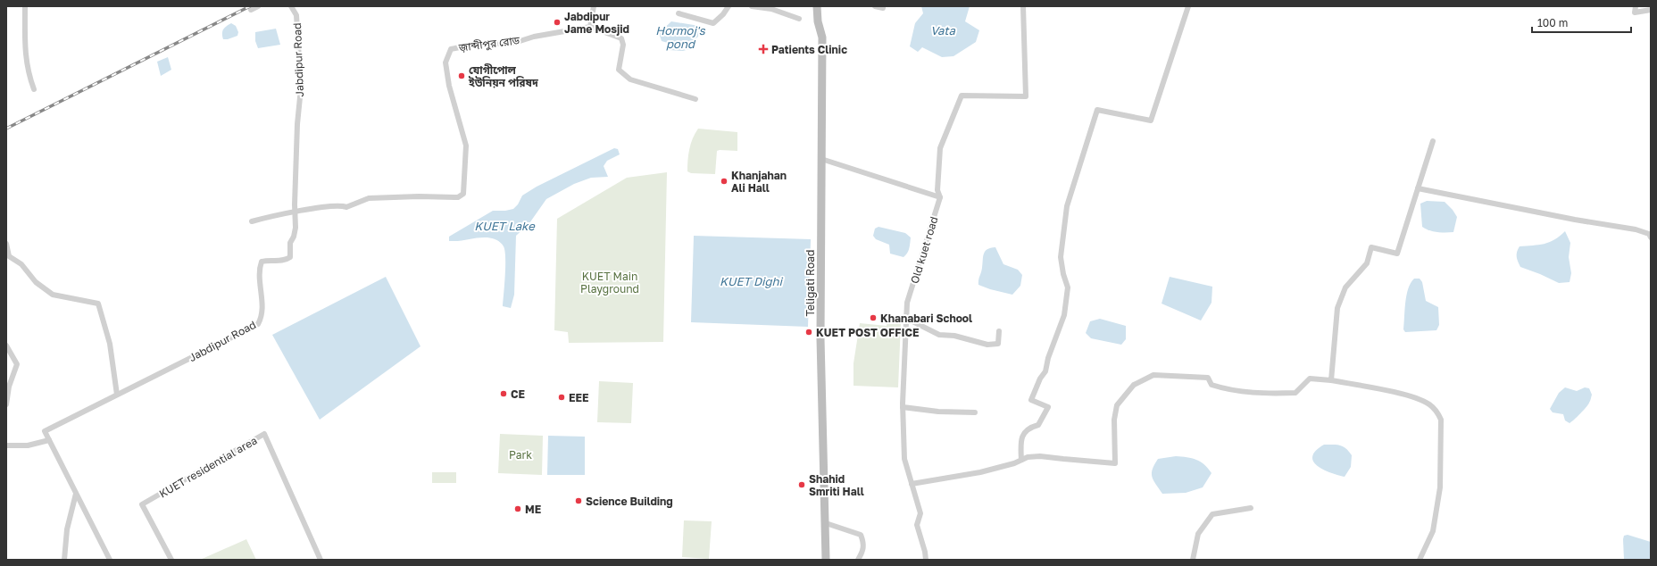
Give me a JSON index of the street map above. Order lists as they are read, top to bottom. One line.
{"streets":{"main road":["Teligati Road"],"street":["জ়াব্দীপুর রোড","Jabdipur Road","Old kuet road","KUET residential area"]},"crossings":[["জ়াব্দীপুর রোড","Jabdipur Road"]],"water":["Hormoj's pond","Vata","KUET Lake","KUET Dighi"],"parks":["KUET Main Playground","Park"],"places":{"other":["Jabdipur Jame Mosjid","যোগীপোল ইউনিয়ন পরিষদ","Khanjahan Ali Hall","Khanabari School","KUET POST OFFICE","CE","EEE","Shahid Smriti Hall","Science Building","ME"],"health":["Patients Clinic"]},"scale_bar":"100 m"}
